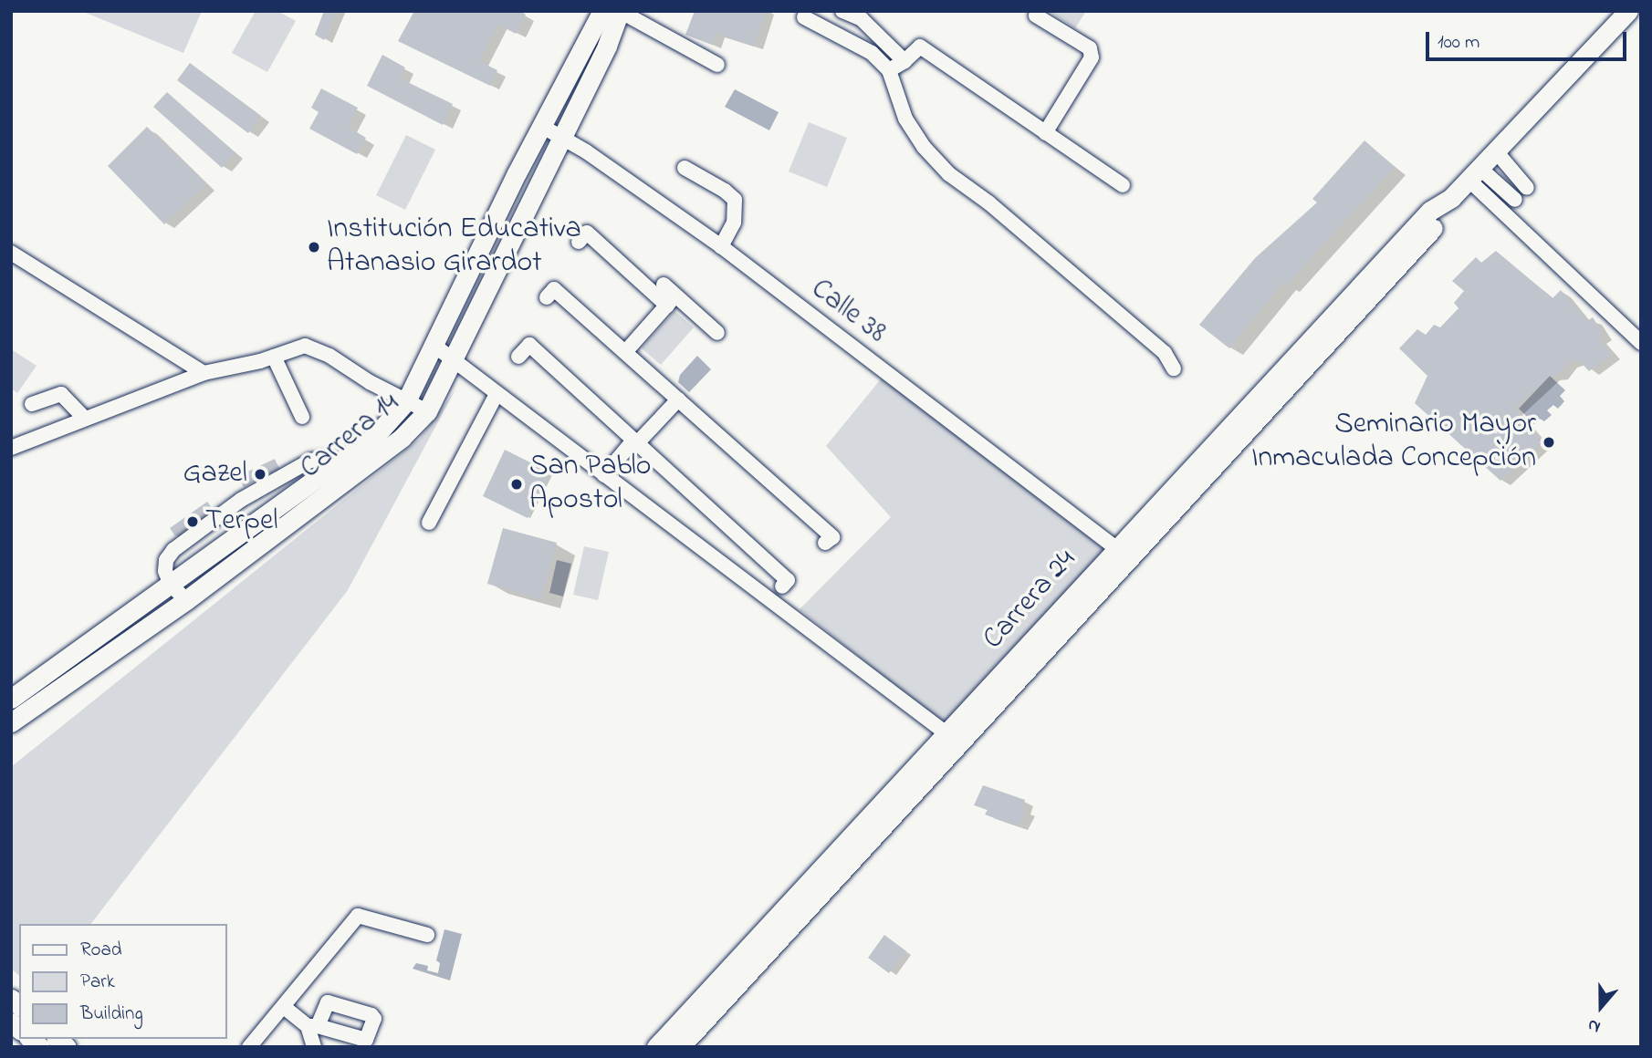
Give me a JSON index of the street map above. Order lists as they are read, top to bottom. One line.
{"streets":{"main road":["Carrera 14","Carrera 24"],"street":["Calle 38"]},"crossings":[["Calle 38","Carrera 14"],["Calle 38","Carrera 24"]],"places":["Institución Educativa Atanasio Girardot","Seminario Mayor Inmaculada Concepción","Gazel","San Pablo Apostol","Terpel"],"legend":["Road","Park","Building"],"scale_bar":"100 m","north":"bottom"}
